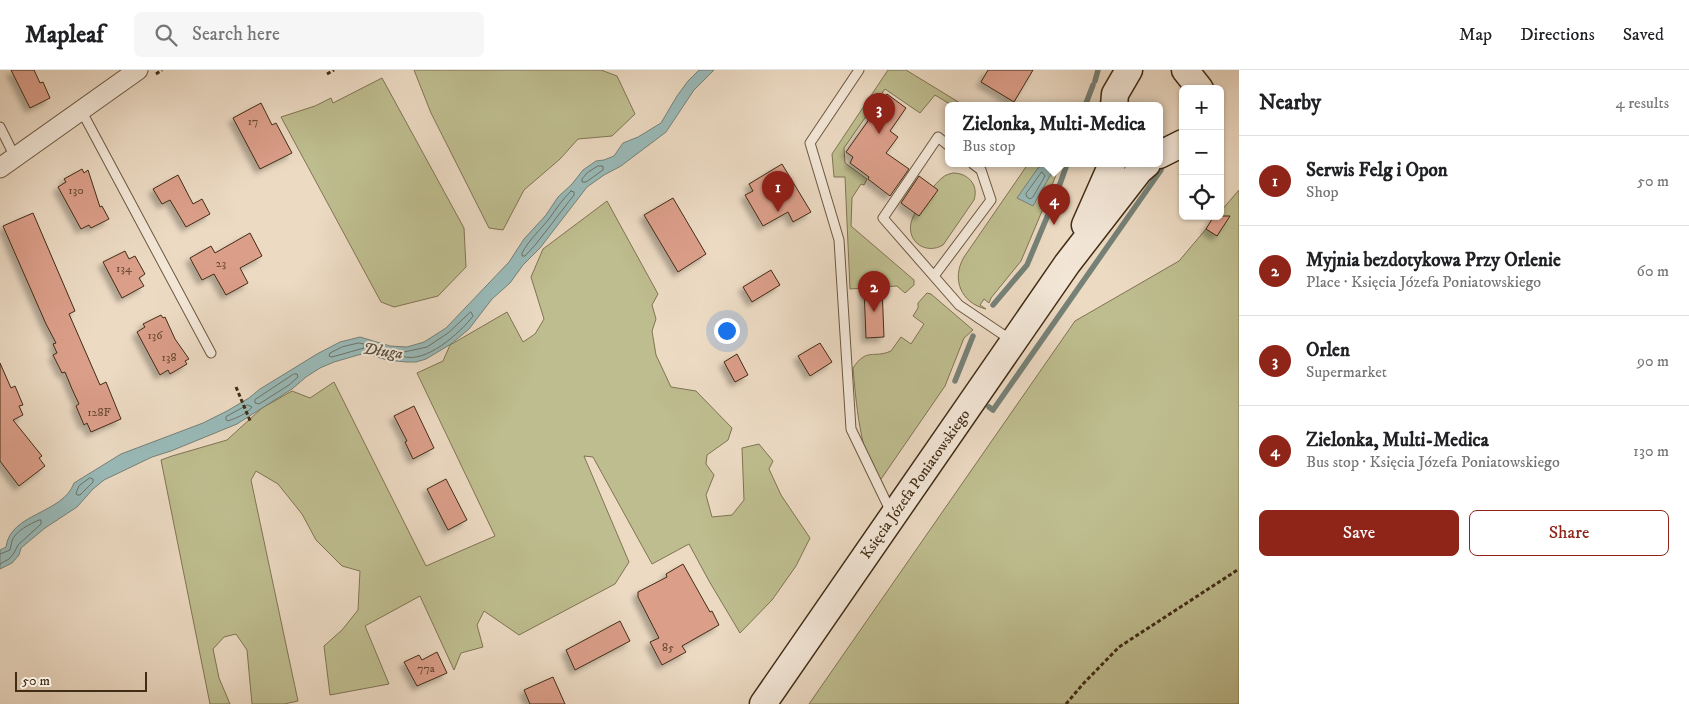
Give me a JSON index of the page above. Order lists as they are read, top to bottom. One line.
{"streets":{"main road":["Księcia Józefa Poniatowskiego"]},"water":["Długa"],"house_numbers":["17","130","23","134","136","138","128F","85","77a"],"scale_bar":"50 m","page":{"header":"Mapleaf","search":"Search here","nav":["Map","Directions","Saved"],"heading":["Nearby","4 results"],"map_buttons":["+","−"],"pins":["3","1","4","2"],"popup":["Zielonka, Multi-Medica","Bus stop"],"list":[{"mark":"1","name":"Serwis Felg i Opon","note":"Shop","value":"50 m"},{"mark":"2","name":"Myjnia bezdotykowa Przy Orlenie","note":"Place · Księcia Józefa Poniatowskiego","value":"60 m"},{"mark":"3","name":"Orlen","note":"Supermarket","value":"90 m"},{"mark":"4","name":"Zielonka, Multi-Medica","note":"Bus stop · Księcia Józefa Poniatowskiego","value":"130 m"}],"buttons":["Save","Share"],"scale":"50 m"}}
